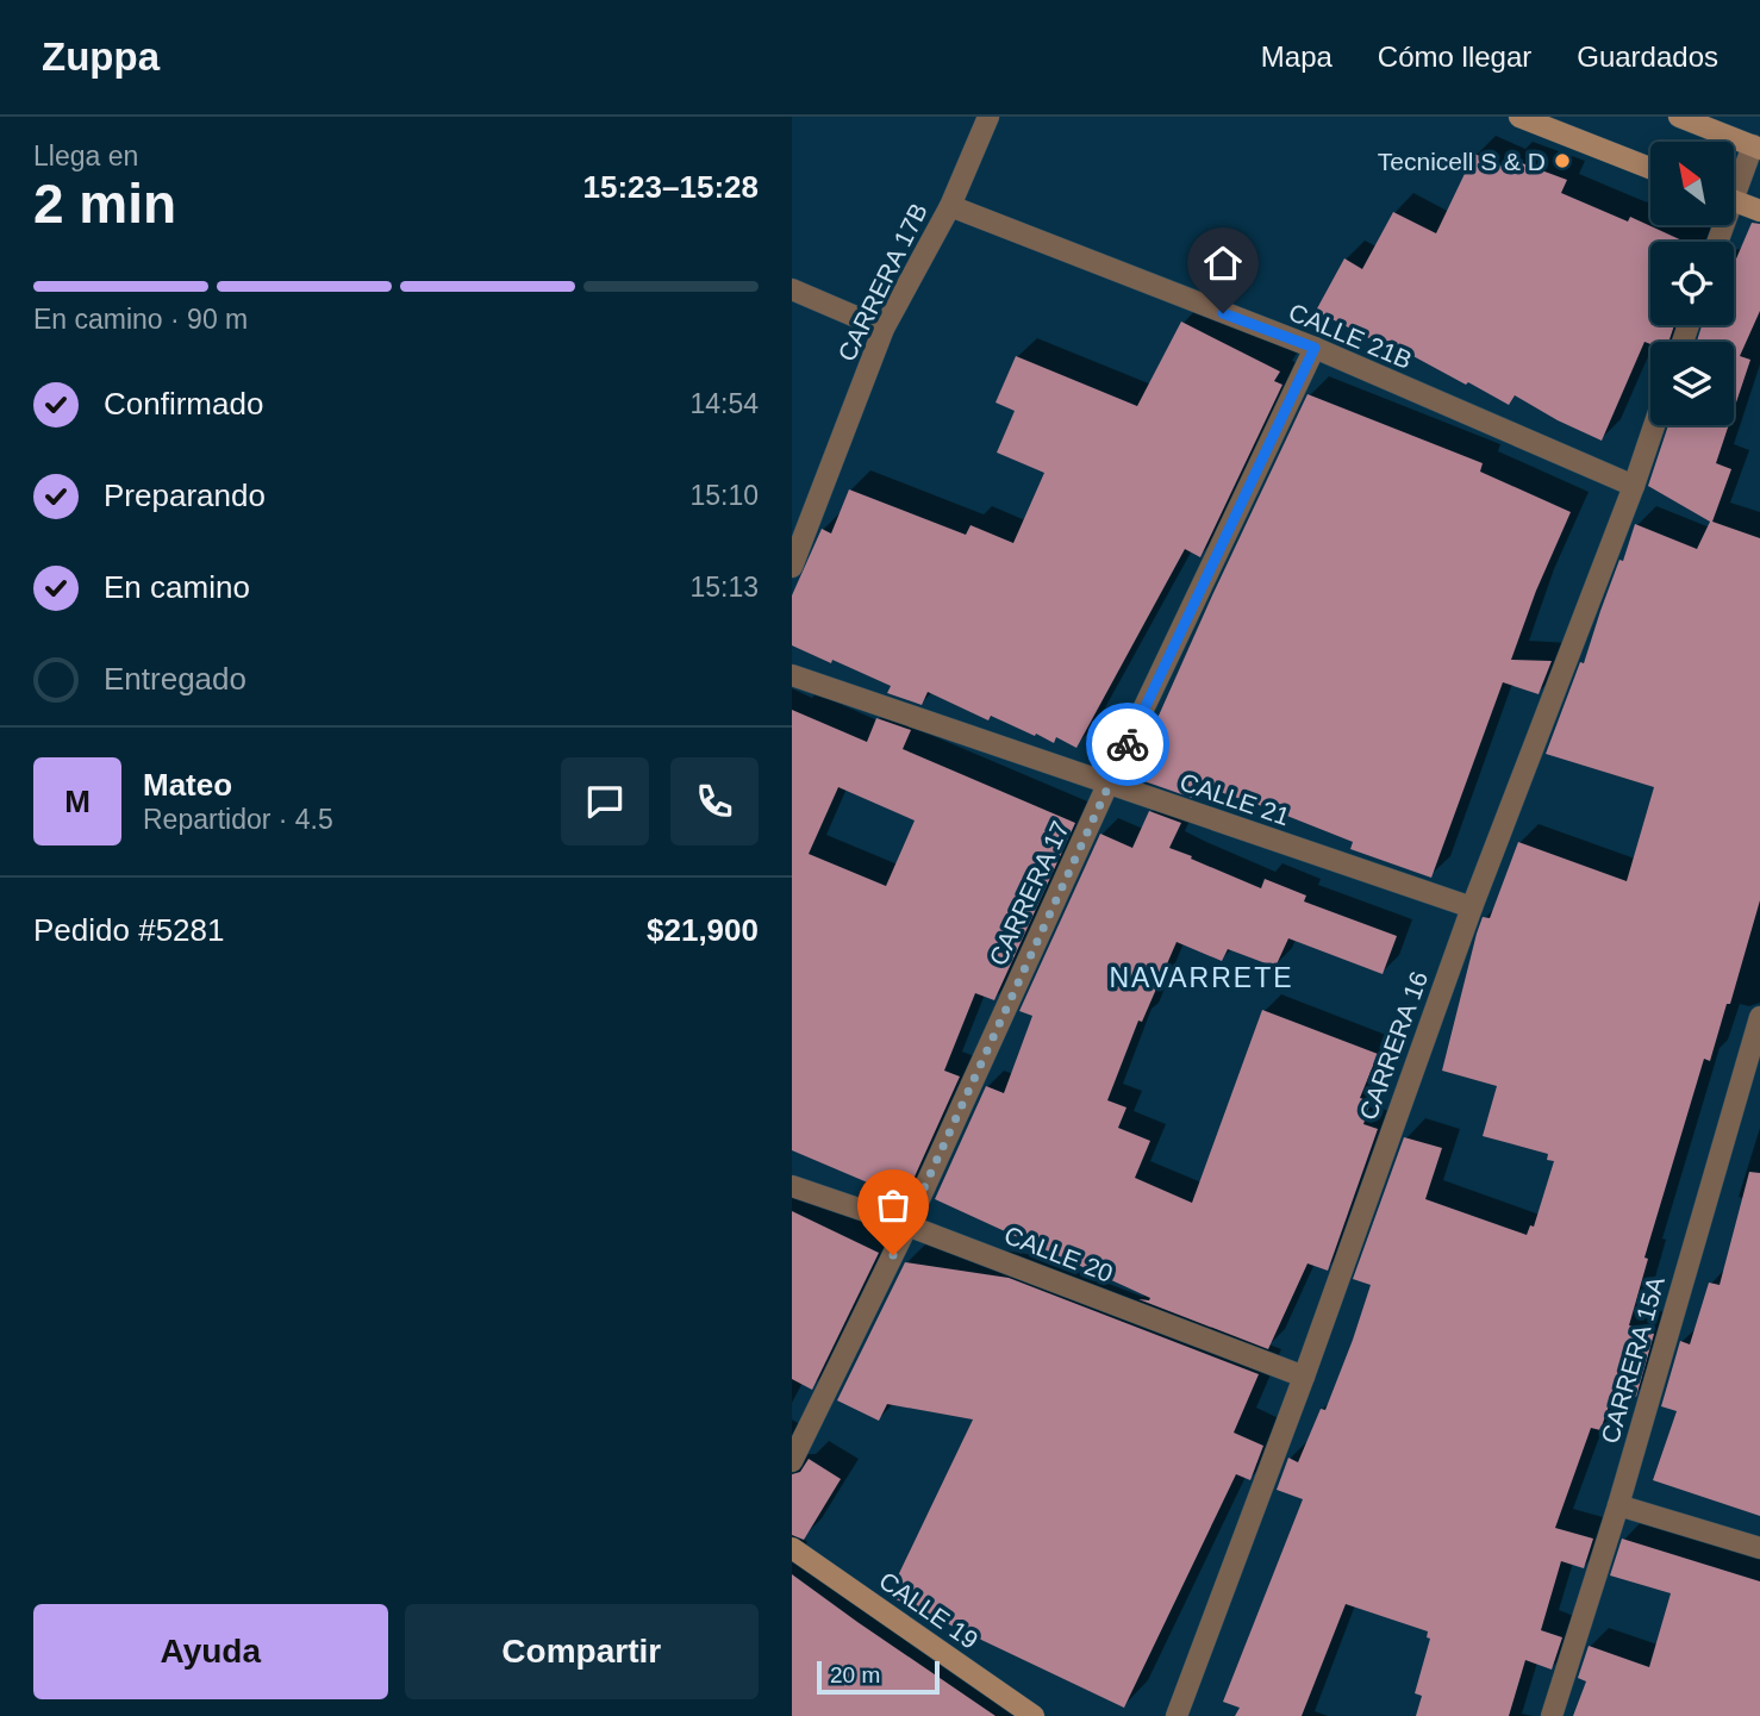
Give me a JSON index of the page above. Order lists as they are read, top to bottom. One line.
{"streets":{"street":["CARRERA 17B","CALLE 21B","CALLE 21","CARRERA 17","CARRERA 16","CALLE 20","CARRERA 15A","CALLE 19"]},"crossings":[["CARRERA 17B","CALLE 21B"],["CALLE 21B","CARRERA 17"],["CALLE 21B","CARRERA 16"],["CALLE 21","CARRERA 17"],["CALLE 21","CARRERA 16"],["CARRERA 17","CALLE 20"],["CARRERA 16","CALLE 20"]],"districts":["NAVARRETE"],"places":["Tecnicell S & D"],"scale_bar":"20 m","north":"top left","page":{"header":"Zuppa","nav":["Mapa","Cómo llegar","Guardados"],"heading":["2 min","Llega en","15:23–15:28"],"panel":["Mateo","Repartidor · 4.5","Pedido #5281","$21,900"],"bar":"En camino · 90 m","list":[["Confirmado","14:54"],["Preparando","15:10"],["En camino","15:13"],"Entregado"],"round":"M","buttons":["Ayuda","Compartir"],"scale":"20 m"}}
